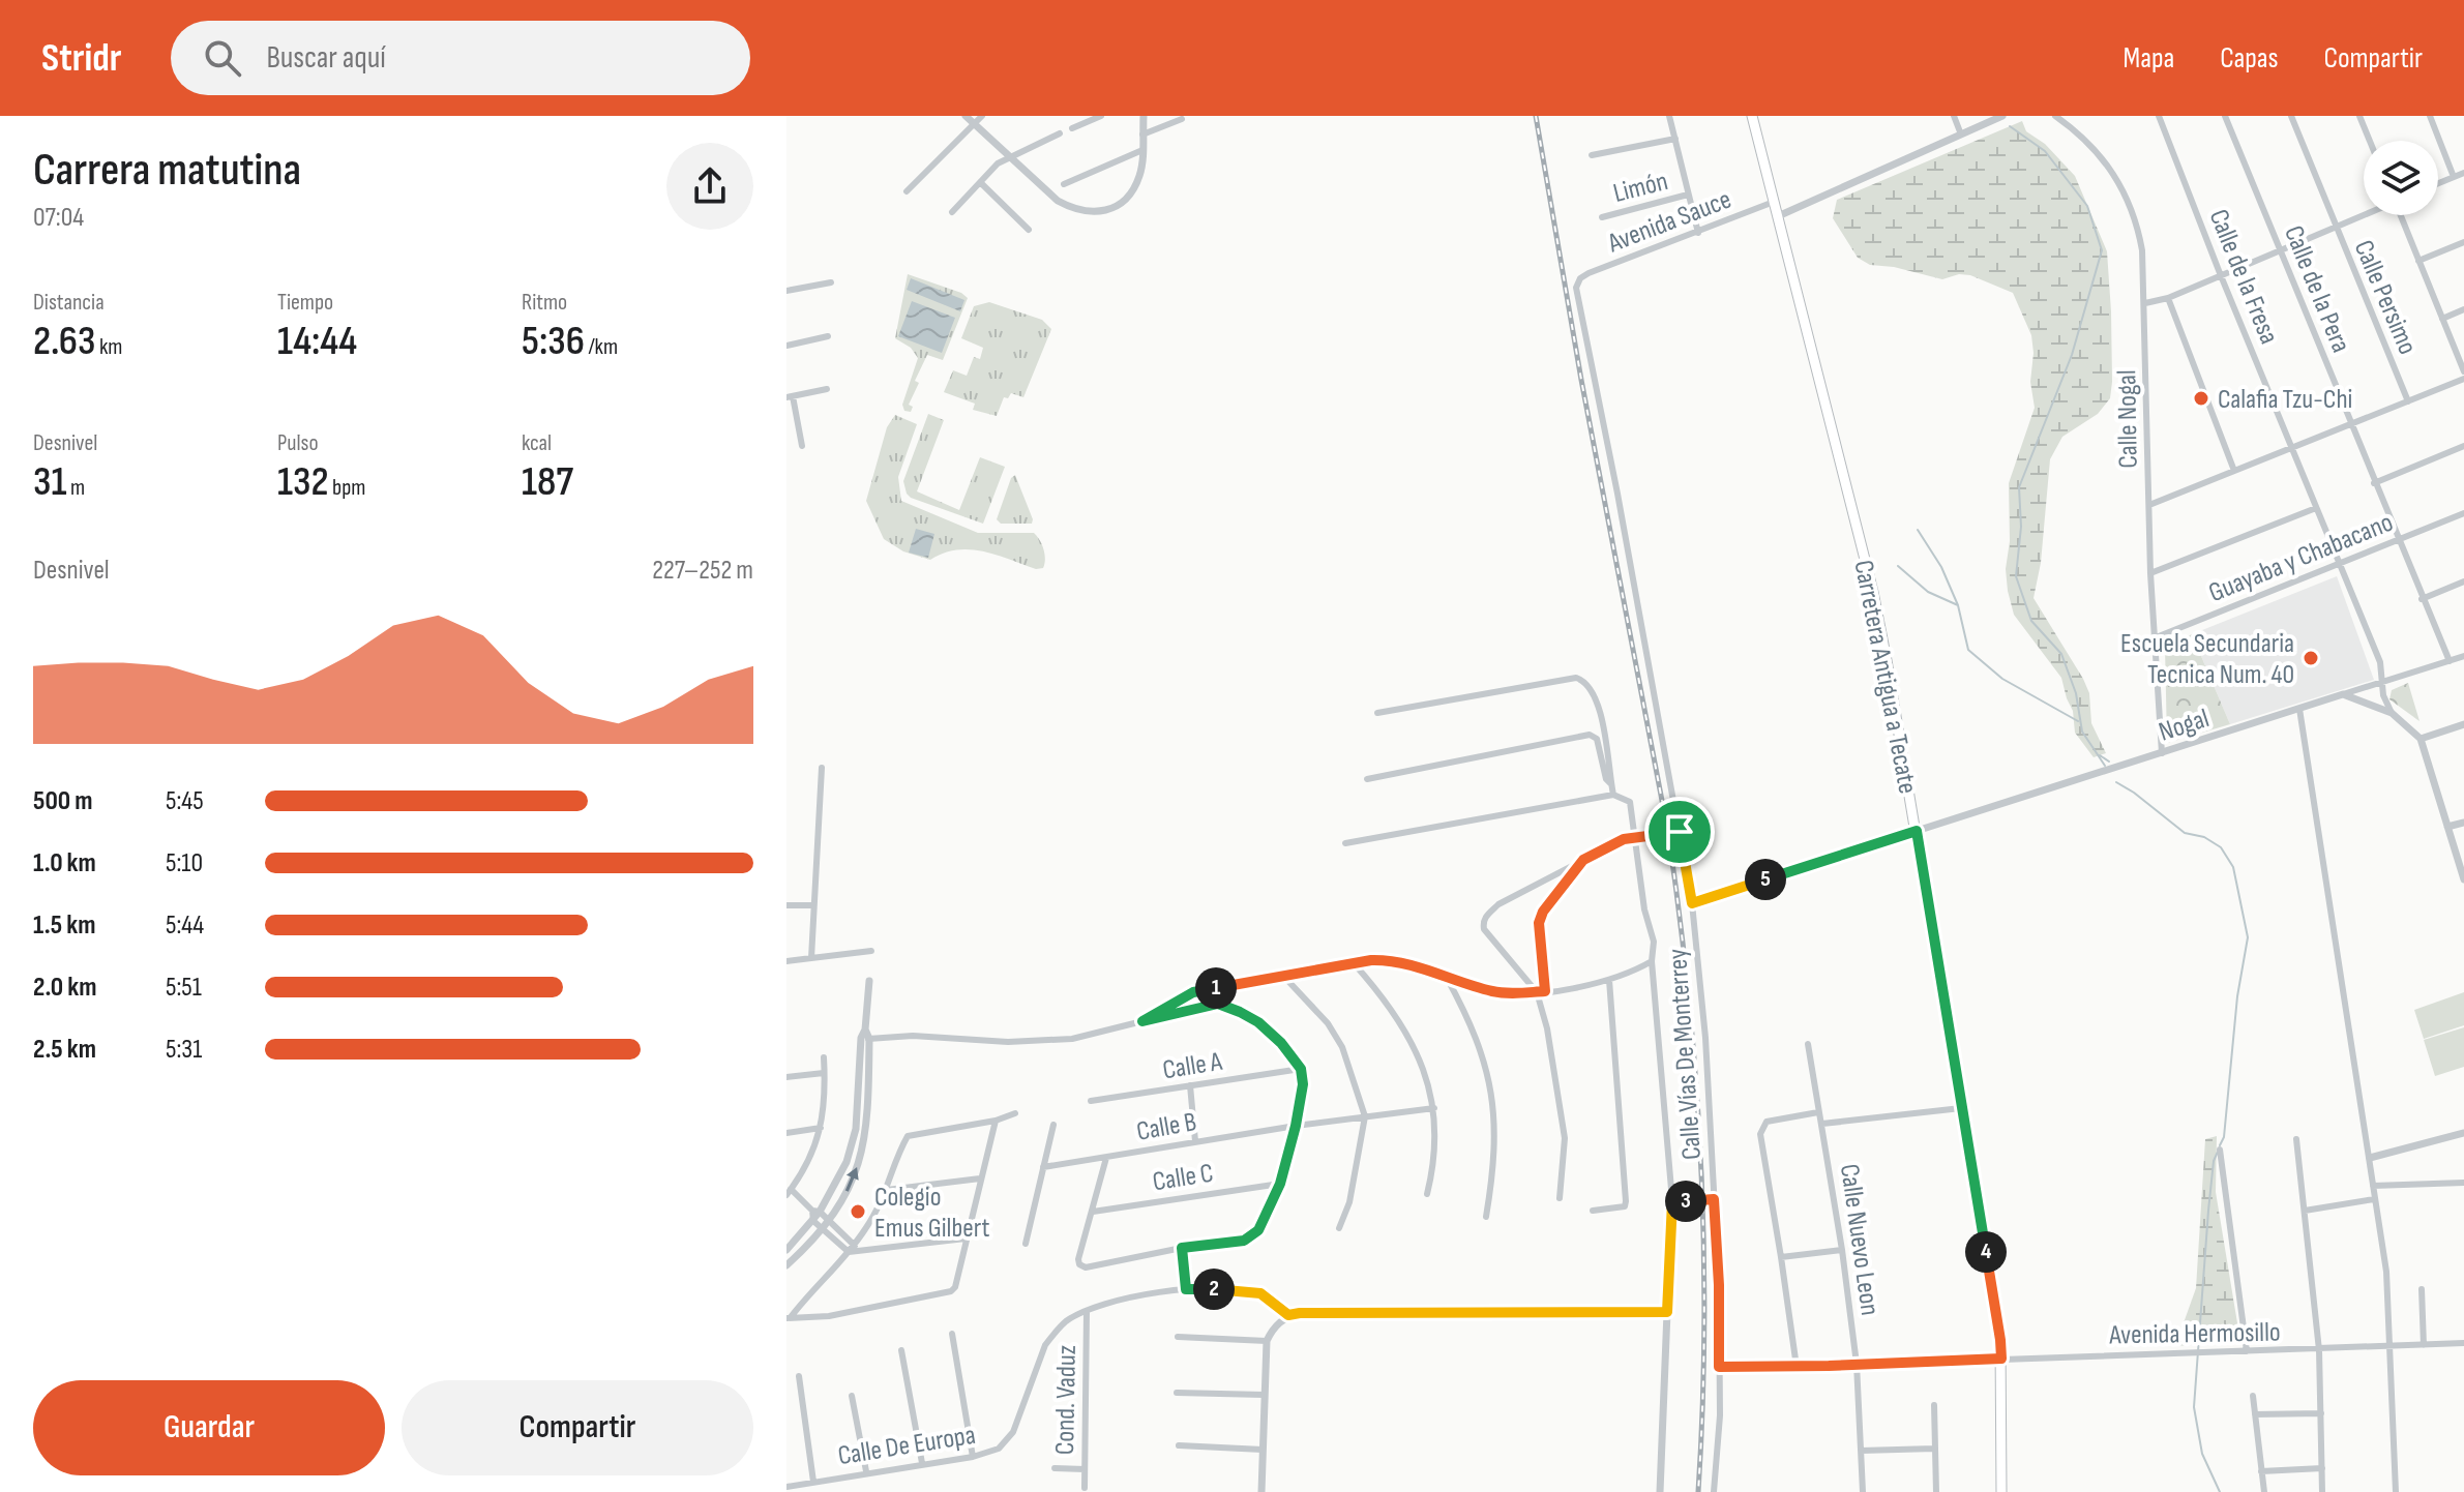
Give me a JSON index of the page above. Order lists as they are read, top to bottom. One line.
{"streets":{"main road":["Carretera Antigua a Tecate"],"street":["Limón","Avenida Sauce","Calle de la Fresa","Calle de la Pera","Calle Persimo","Calle Nogal","Guayaba y Chabacano","Nogal","Calle Vías De Monterrey","Calle A","Calle B","Calle C","Calle Nuevo Leon","Avenida Hermosillo","Cond. Vaduz","Calle De Europa"]},"crossings":[["Avenida Sauce","Carretera Antigua a Tecate"],["Avenida Sauce","Calle Vías De Monterrey"],["Calle de la Fresa","Guayaba y Chabacano"],["Calle de la Fresa","Nogal"],["Calle de la Pera","Guayaba y Chabacano"],["Calle de la Pera","Nogal"],["Calle Nogal","Guayaba y Chabacano"],["Calle Nogal","Nogal"],["Carretera Antigua a Tecate","Nogal"],["Carretera Antigua a Tecate","Avenida Hermosillo"],["Calle Vías De Monterrey","Avenida Hermosillo"],["Calle Nuevo Leon","Avenida Hermosillo"],["Cond. Vaduz","Calle De Europa"]],"places":["Calafia Tzu-Chi","Escuela Secundaria Tecnica Num. 40","Colegio Emus Gilbert"],"page":{"header":"Stridr","search":"Buscar aquí","nav":["Mapa","Capas","Compartir"],"heading":["Carrera matutina","07:04"],"stats":[["Distancia","2.63 km"],["Tiempo","14:44"],["Ritmo","5:36 /km"],["Desnivel","31 m"],["Pulso","132 bpm"],["kcal","187"]],"chart":["Desnivel","227–252 m"],"list":[{"name":"500 m","note":"5:45"},{"name":"1.0 km","note":"5:10"},{"name":"1.5 km","note":"5:44"},{"name":"2.0 km","note":"5:51"},{"name":"2.5 km","note":"5:31"}],"pins":["5","1","3","4","2"],"buttons":["Guardar","Compartir"]}}
